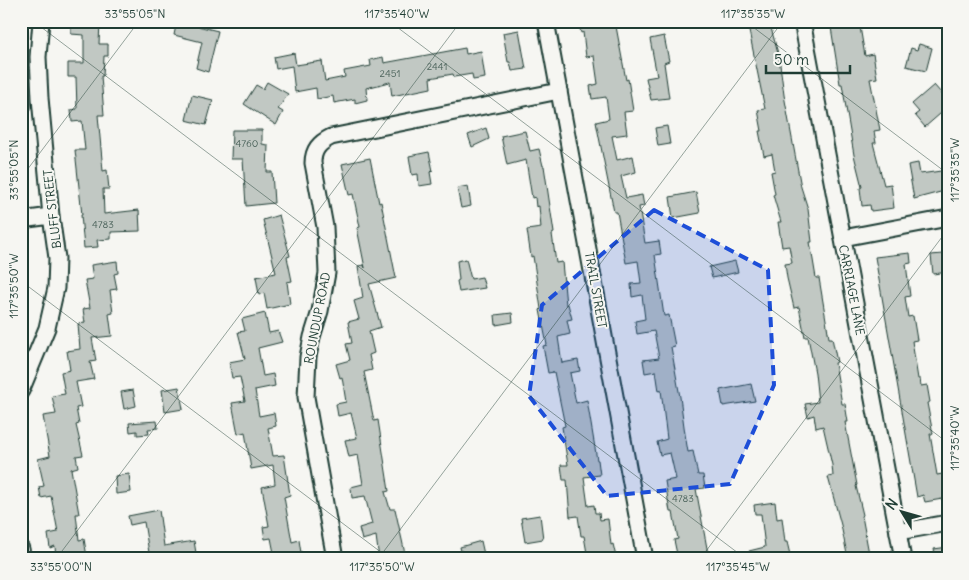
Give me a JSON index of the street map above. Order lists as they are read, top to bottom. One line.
{"streets":{"street":["BLUFF STREET","TRAIL STREET","CARRIAGE LANE","ROUNDUP ROAD"]},"crossings":[["TRAIL STREET","ROUNDUP ROAD"]],"house_numbers":["2441","2451","4760","4783","4783"],"scale_bar":"50 m","north":"top left","coordinates":["33°55'05\"N","117°35'40\"W","117°35'35\"W","117°35'50\"W","33°55'00\"N","117°35'45\"W"]}
